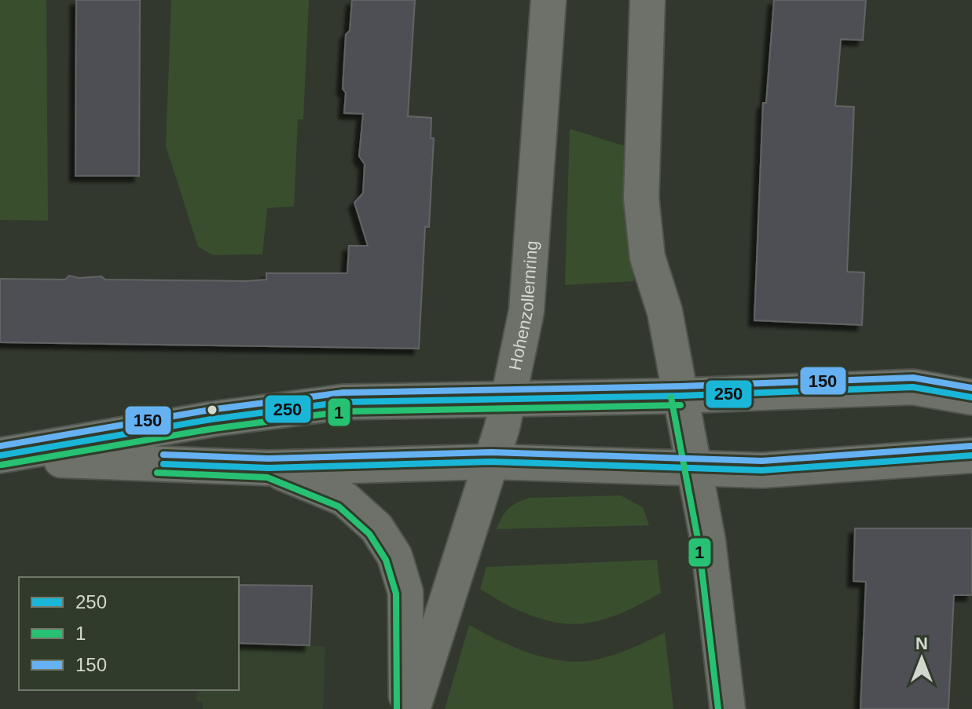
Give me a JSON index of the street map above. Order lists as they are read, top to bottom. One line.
{"streets":{"main road":["Hohenzollernring"]},"lines":["transit line 150","transit line 250","transit line 1"],"legend":["250","1","150"],"north":"top"}
